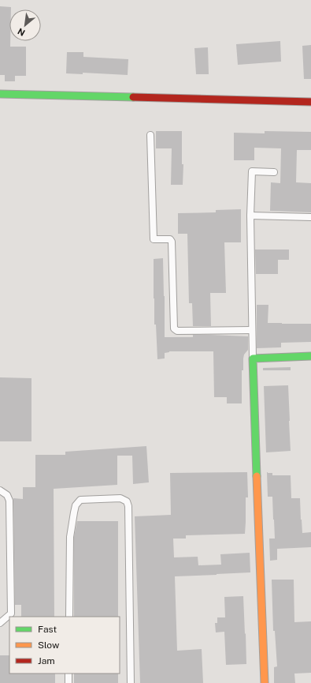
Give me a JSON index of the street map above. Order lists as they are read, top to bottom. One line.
{"legend":["Fast","Slow","Jam"],"north":"bottom left"}
